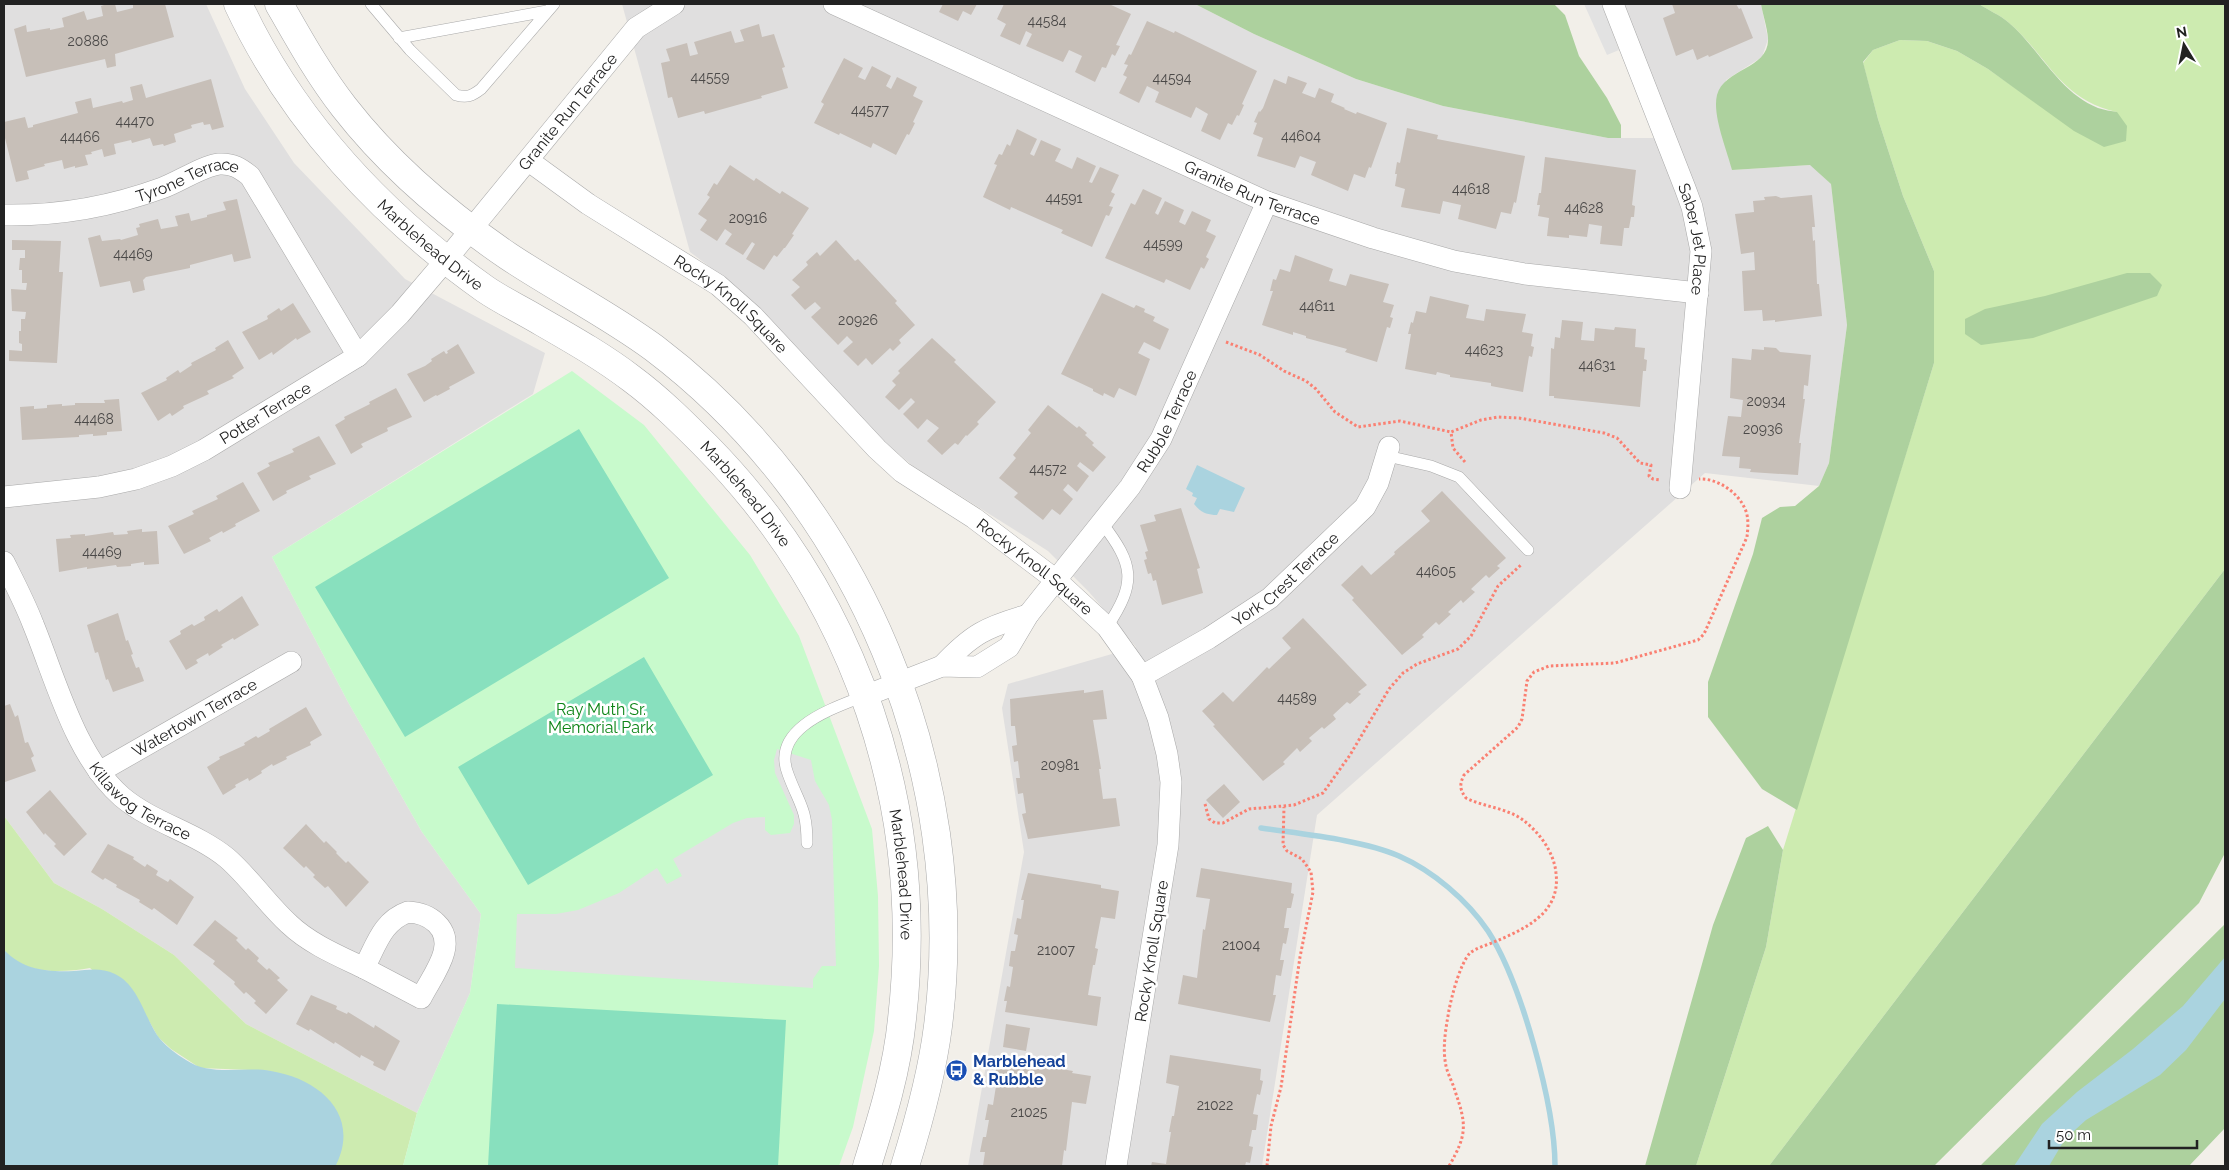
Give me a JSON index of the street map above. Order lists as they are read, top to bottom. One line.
{"streets":{"street":["Granite Run Terrace","Tyrone Terrace","Saber Jet Place","Marblehead Drive","Rocky Knoll Square","Potter Terrace","Rubble Terrace","York Crest Terrace","Watertown Terrace","Killawog Terrace"]},"crossings":[["Granite Run Terrace","Saber Jet Place"],["Granite Run Terrace","Rocky Knoll Square"],["Granite Run Terrace","Potter Terrace"],["Granite Run Terrace","Rubble Terrace"],["Tyrone Terrace","Potter Terrace"],["Marblehead Drive","Potter Terrace"],["Marblehead Drive","Rubble Terrace"],["Rocky Knoll Square","Rubble Terrace"],["Rocky Knoll Square","York Crest Terrace"],["Watertown Terrace","Killawog Terrace"]],"parks":["Ray Muth Sr. Memorial Park"],"places":{"bus stop":["Marblehead & Rubble"]},"house_numbers":["44584","20886","44559","44594","44577","44470","44604","44466","44618","44591","44628","20916","44599","44469","44611","20926","44623","44631","20934","44468","20936","44572","44469","44605","44589","20981","21004","21007","21022","21025"],"scale_bar":"50 m","north":"top"}
